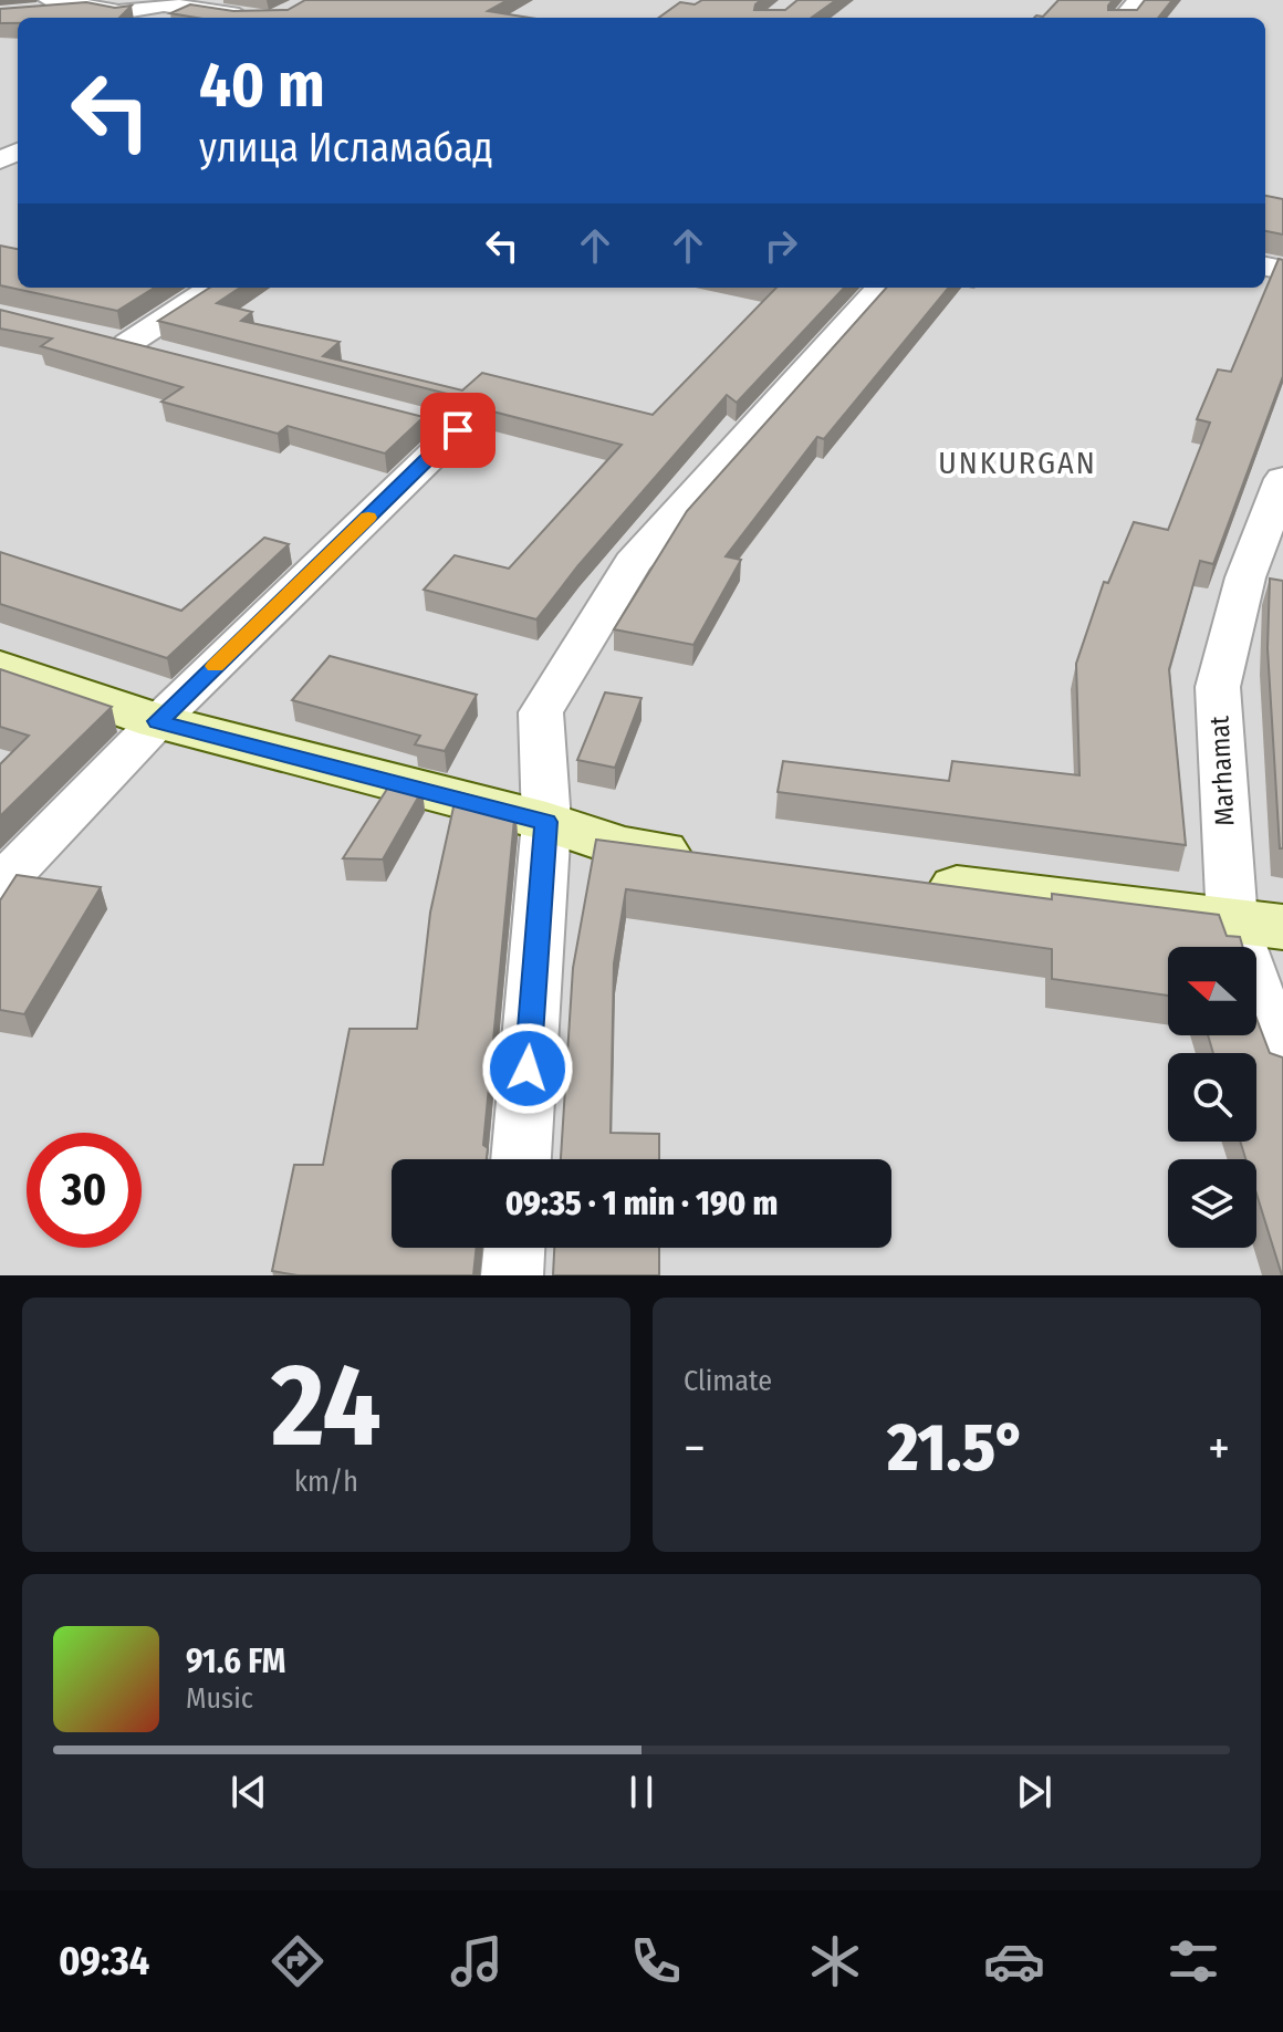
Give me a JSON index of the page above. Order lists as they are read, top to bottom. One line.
{"streets":{"street":["Marhamat"]},"districts":["UNKURGAN"],"north":"left","page":{"turn":["40 m","улица Исламабад"],"limit":"30","trip":"09:35 · 1 min · 190 m","tile":[["24","km/h"],"Climate"],"heat":["−","21.5°","+"],"song":["91.6 FM","Music"],"tabs":"09:34"}}
